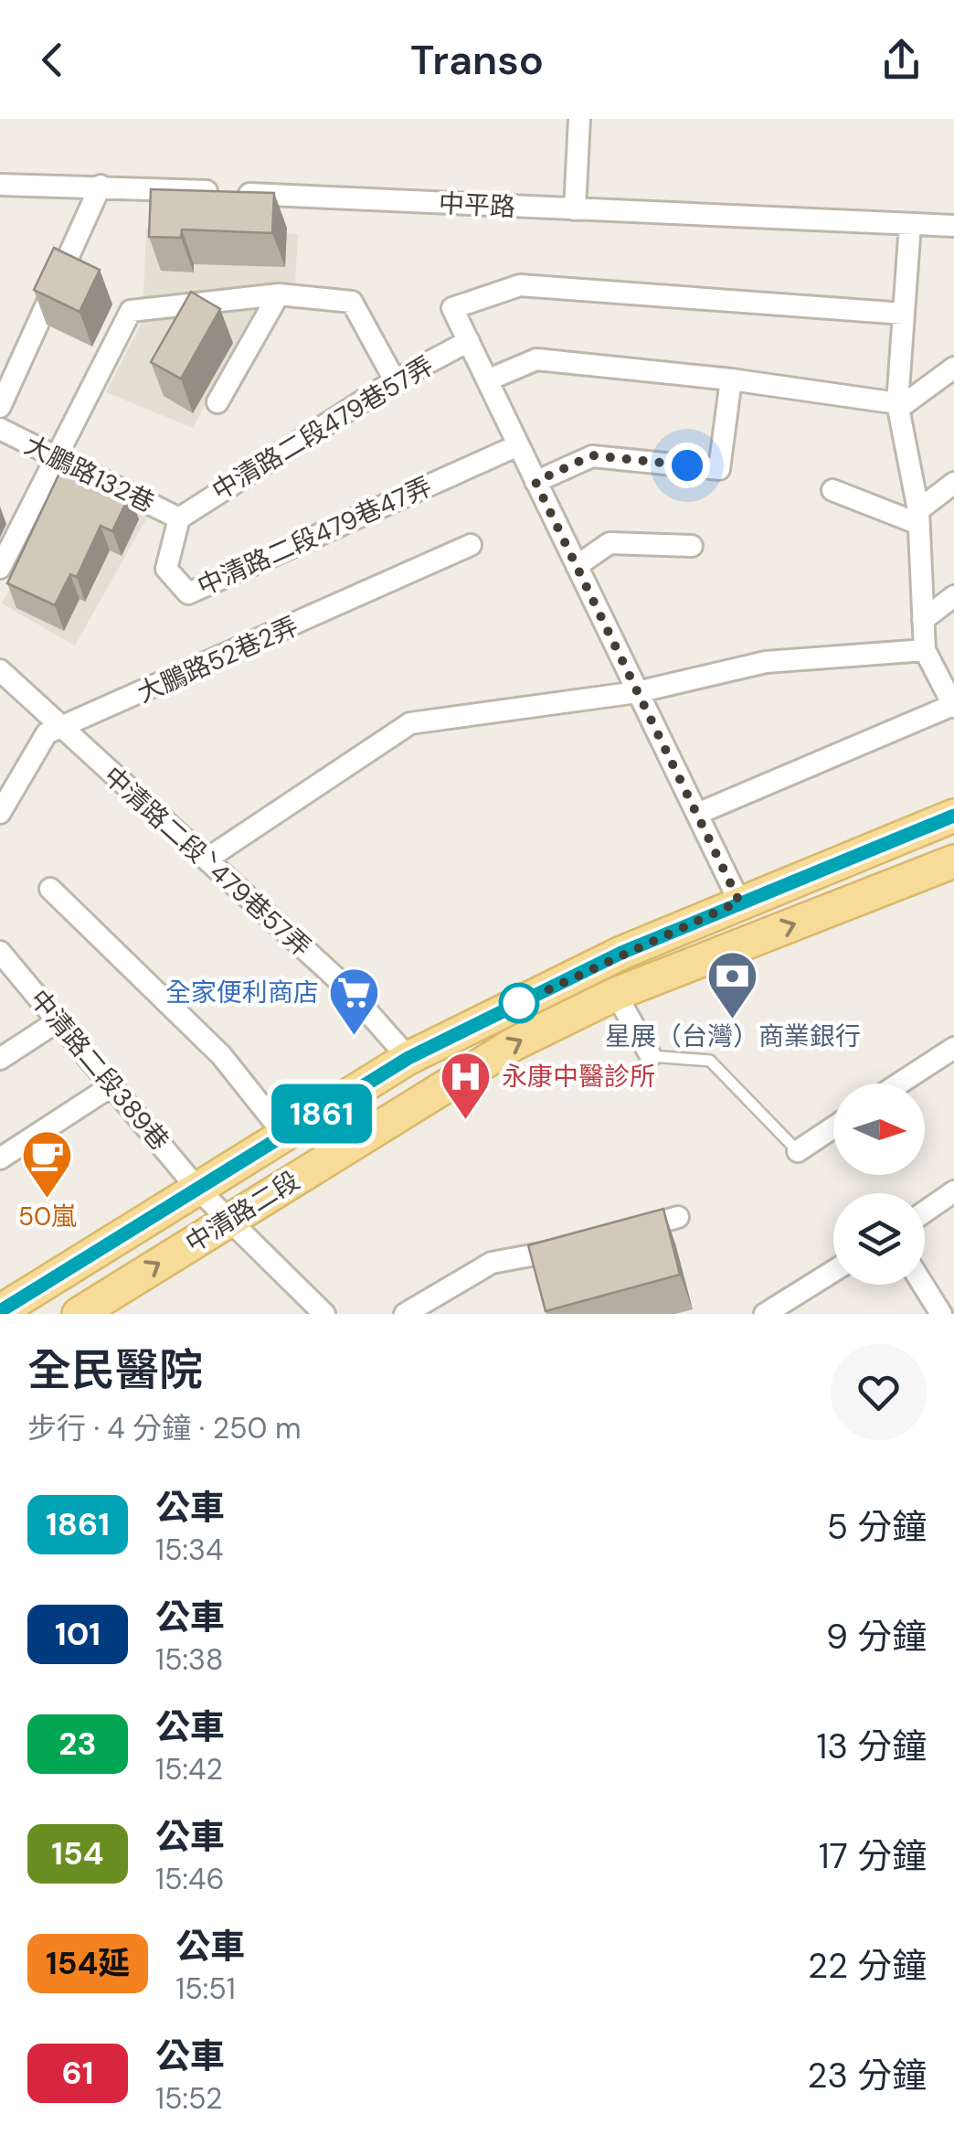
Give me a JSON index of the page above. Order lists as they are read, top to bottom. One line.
{"streets":{"main road":["中清路二段"],"street":["中平路","中清路二段479巷57弄","大鵬路132巷","中清路二段479巷47弄","大鵬路52巷2弄","中清路二段ˋ479巷57弄","中清路二段389巷"]},"crossings":[["中清路二段479巷57弄","大鵬路132巷"],["中清路二段479巷57弄","中清路二段479巷47弄"],["大鵬路132巷","中清路二段479巷47弄"],["大鵬路52巷2弄","中清路二段ˋ479巷57弄"],["中清路二段ˋ479巷57弄","中清路二段"],["中清路二段389巷","中清路二段"]],"places":{"bank":["星展（台灣）商業銀行"],"supermarket":["全家便利商店"],"hospital":["永康中醫診所"],"cafe":["50嵐"]},"lines":["bus line 1861"],"north":"right","page":{"header":"Transo","on_map":"1861","heading":["全民醫院","步行 · 4 分鐘 · 250 m"],"list":[{"mark":"1861","name":"公車","note":"15:34","value":"5 分鐘"},{"mark":"101","name":"公車","note":"15:38","value":"9 分鐘"},{"mark":"23","name":"公車","note":"15:42","value":"13 分鐘"},{"mark":"154","name":"公車","note":"15:46","value":"17 分鐘"},{"mark":"154延","name":"公車","note":"15:51","value":"22 分鐘"},{"mark":"61","name":"公車","note":"15:52","value":"23 分鐘"}]}}
